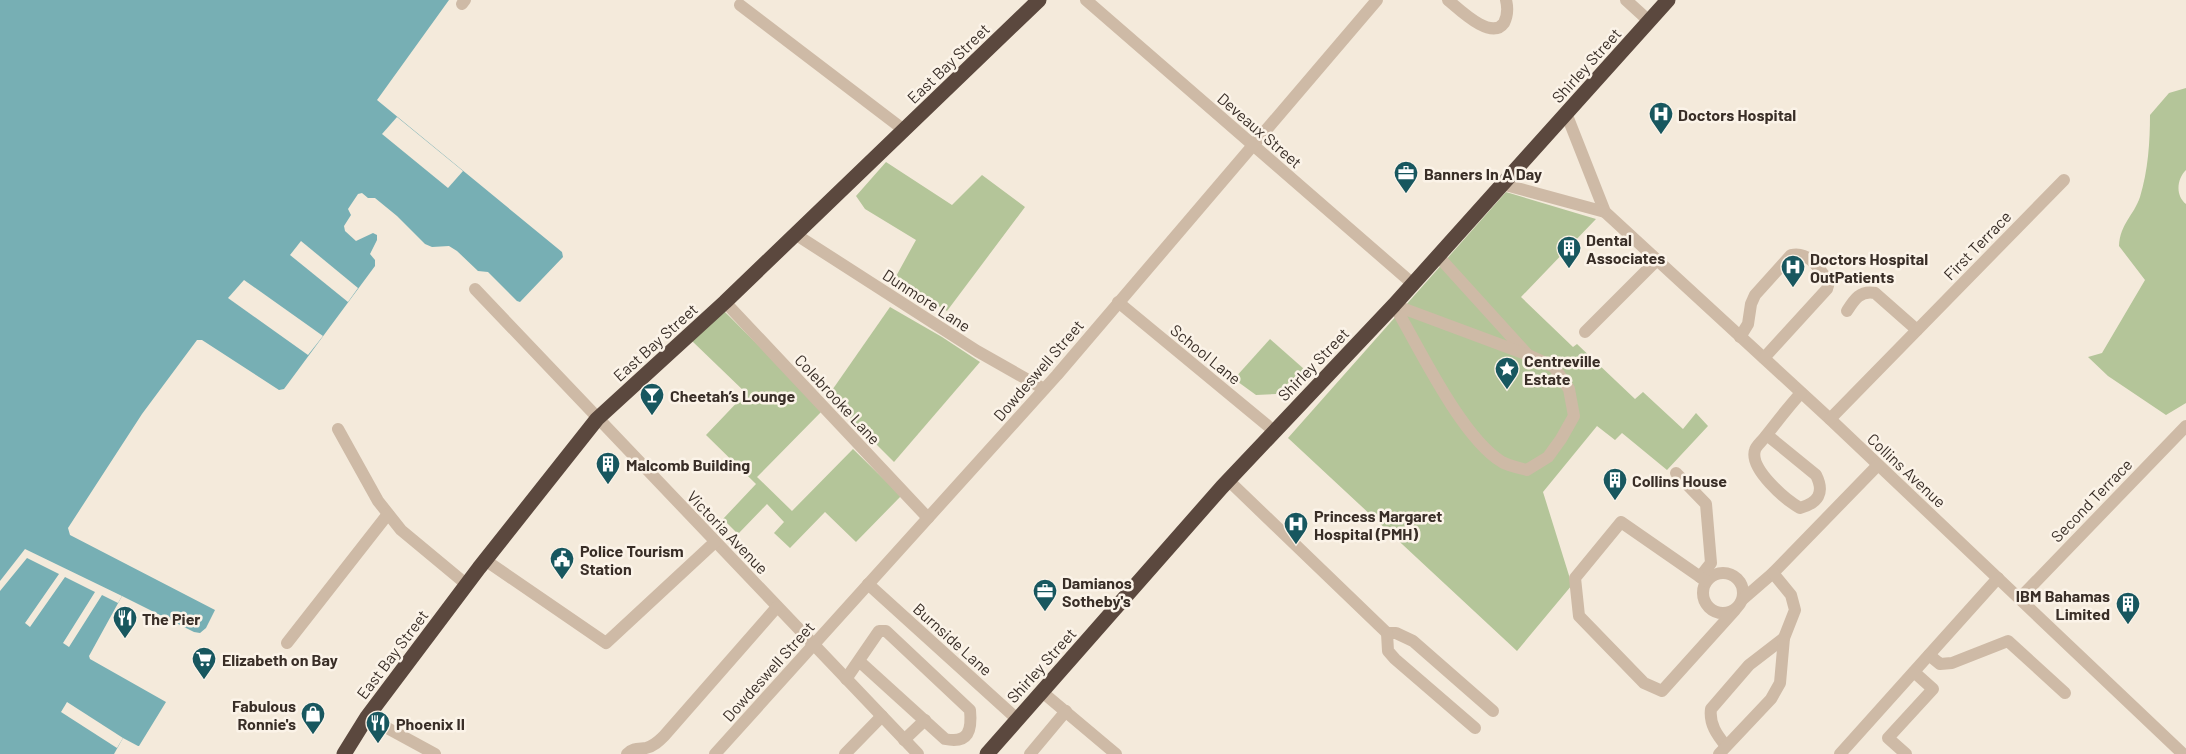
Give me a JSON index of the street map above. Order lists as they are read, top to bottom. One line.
{"streets":{"highway":["East Bay Street","Shirley Street"],"street":["Deveaux Street","First Terrace","Dunmore Lane","School Lane","Dowdeswell Street","Colebrooke Lane","Collins Avenue","Second Terrace","Victoria Avenue","Burnside Lane"]},"crossings":[["East Bay Street","Dunmore Lane"],["East Bay Street","Colebrooke Lane"],["East Bay Street","Victoria Avenue"],["Shirley Street","Deveaux Street"],["Shirley Street","School Lane"],["Shirley Street","Collins Avenue"],["Shirley Street","Burnside Lane"],["Deveaux Street","Dowdeswell Street"],["First Terrace","Collins Avenue"],["Dunmore Lane","Dowdeswell Street"],["School Lane","Dowdeswell Street"],["Dowdeswell Street","Colebrooke Lane"],["Dowdeswell Street","Victoria Avenue"],["Dowdeswell Street","Burnside Lane"],["Collins Avenue","Second Terrace"]],"places":{"hospital":["Doctors Hospital","Doctors Hospital OutPatients","Princess Margaret Hospital (PMH)"],"office":["Banners In A Day","Damianos Sotheby's"],"building":["Dental Associates","Malcomb Building","Collins House","IBM Bahamas Limited"],"place":["Centreville Estate"],"bar":["Cheetah’s Lounge"],"public building":["Police Tourism Station"],"restaurant":["The Pier","Phoenix II"],"supermarket":["Elizabeth on Bay"],"shop":["Fabulous Ronnie's"]}}
